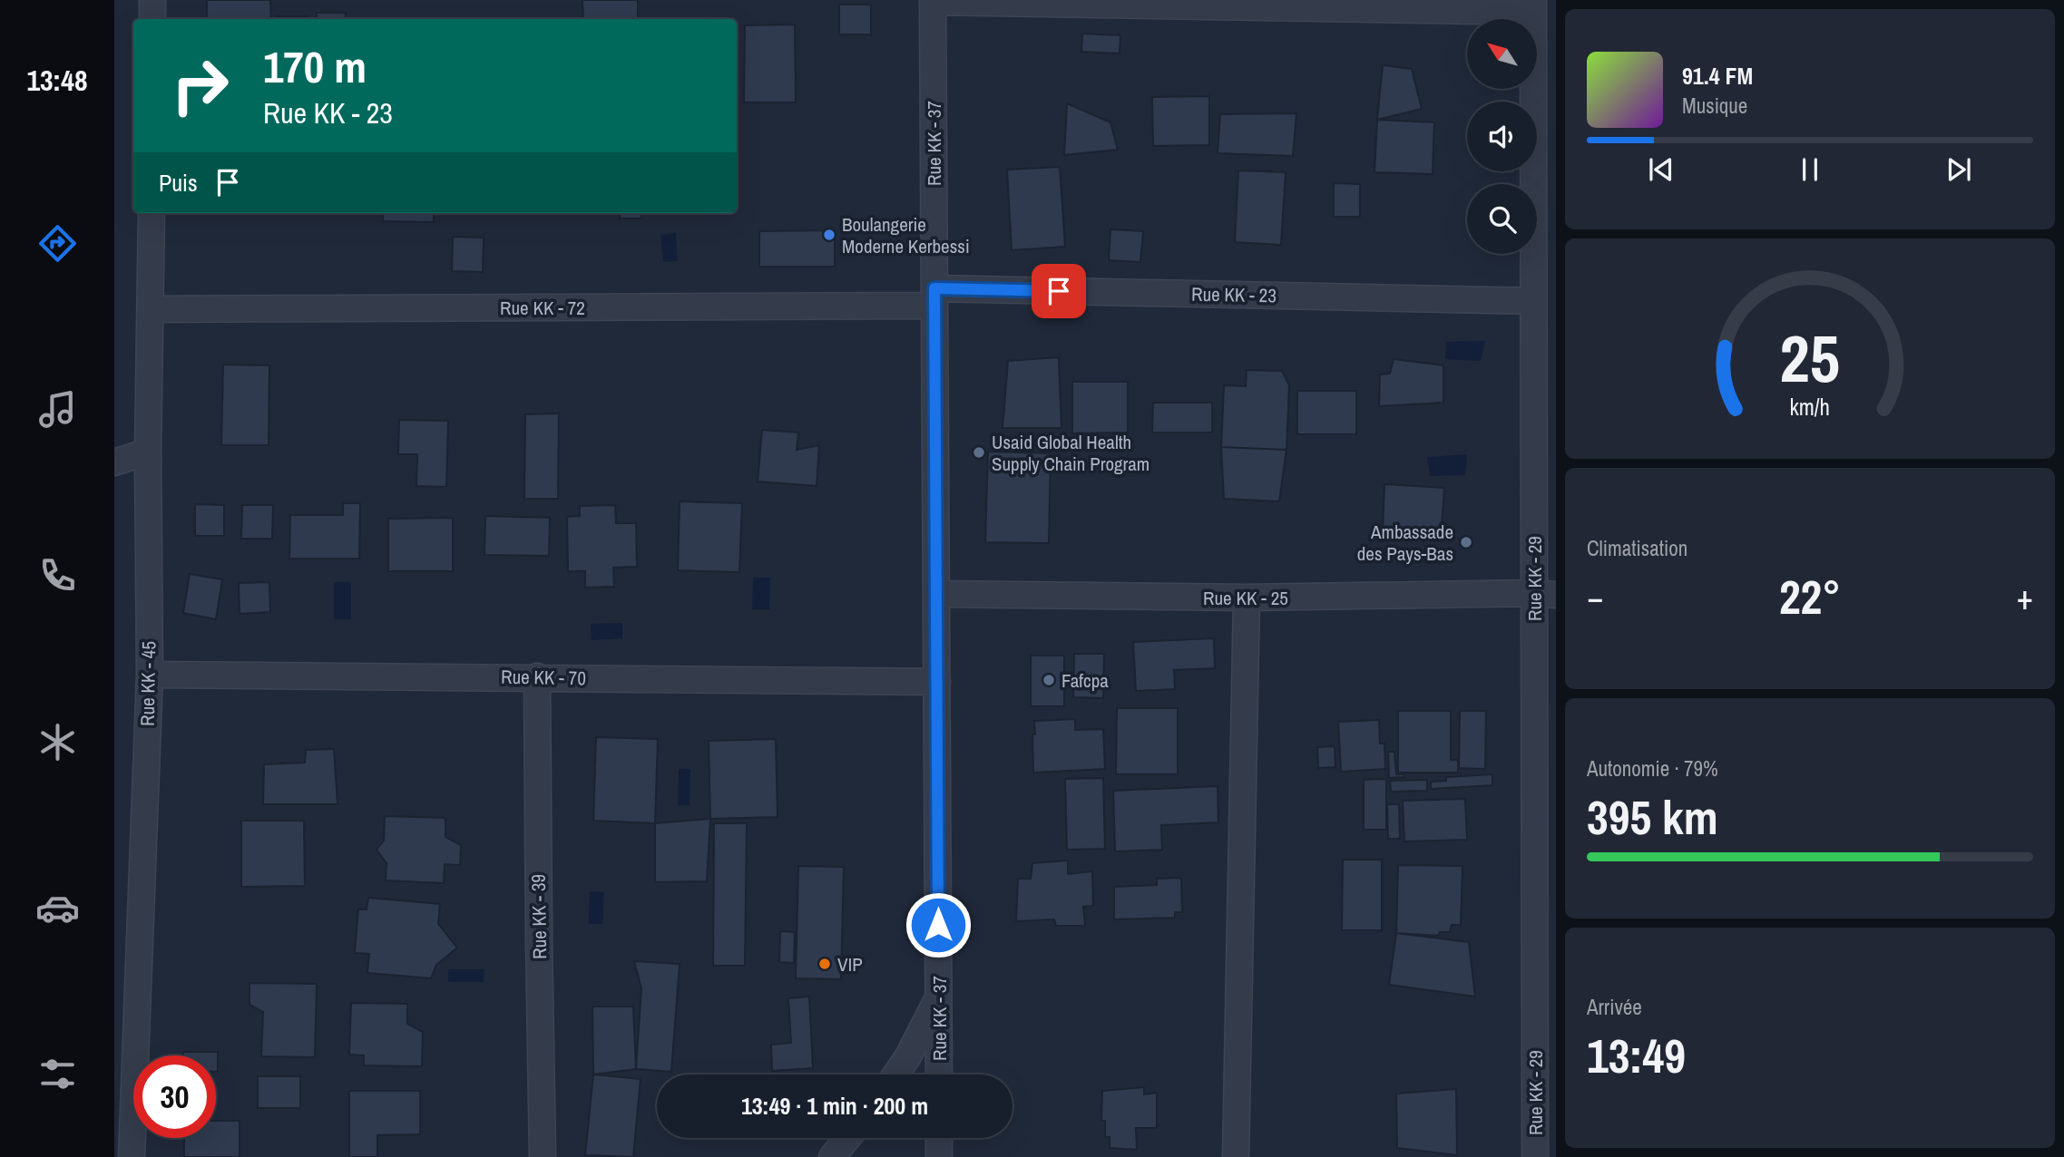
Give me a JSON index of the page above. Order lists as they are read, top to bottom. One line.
{"streets":{"street":["Rue KK - 37","Rue KK - 23","Rue KK - 72","Rue KK - 29","Rue KK - 25","Rue KK - 70","Rue KK - 45","Rue KK - 39"]},"crossings":[["Rue KK - 37","Rue KK - 23"],["Rue KK - 37","Rue KK - 72"],["Rue KK - 37","Rue KK - 25"],["Rue KK - 37","Rue KK - 70"],["Rue KK - 23","Rue KK - 72"],["Rue KK - 23","Rue KK - 29"],["Rue KK - 72","Rue KK - 45"],["Rue KK - 29","Rue KK - 25"],["Rue KK - 70","Rue KK - 45"],["Rue KK - 70","Rue KK - 39"]],"places":["Boulangerie Moderne Kerbessi","Usaid Global Health Supply Chain Program","Ambassade des Pays-Bas","Fafcpa","VIP"],"north":"top left","page":{"tabs":"13:48","turn":["170 m","Rue KK - 23"],"song":["91.4 FM","Musique"],"then":"Puis","tile":["Climatisation",["Autonomie · 79%","395 km"],["Arrivée","13:49"]],"heat":["−","22°","+"],"limit":"30","trip":"13:49 · 1 min · 200 m","gauge":["25","km/h"]}}
